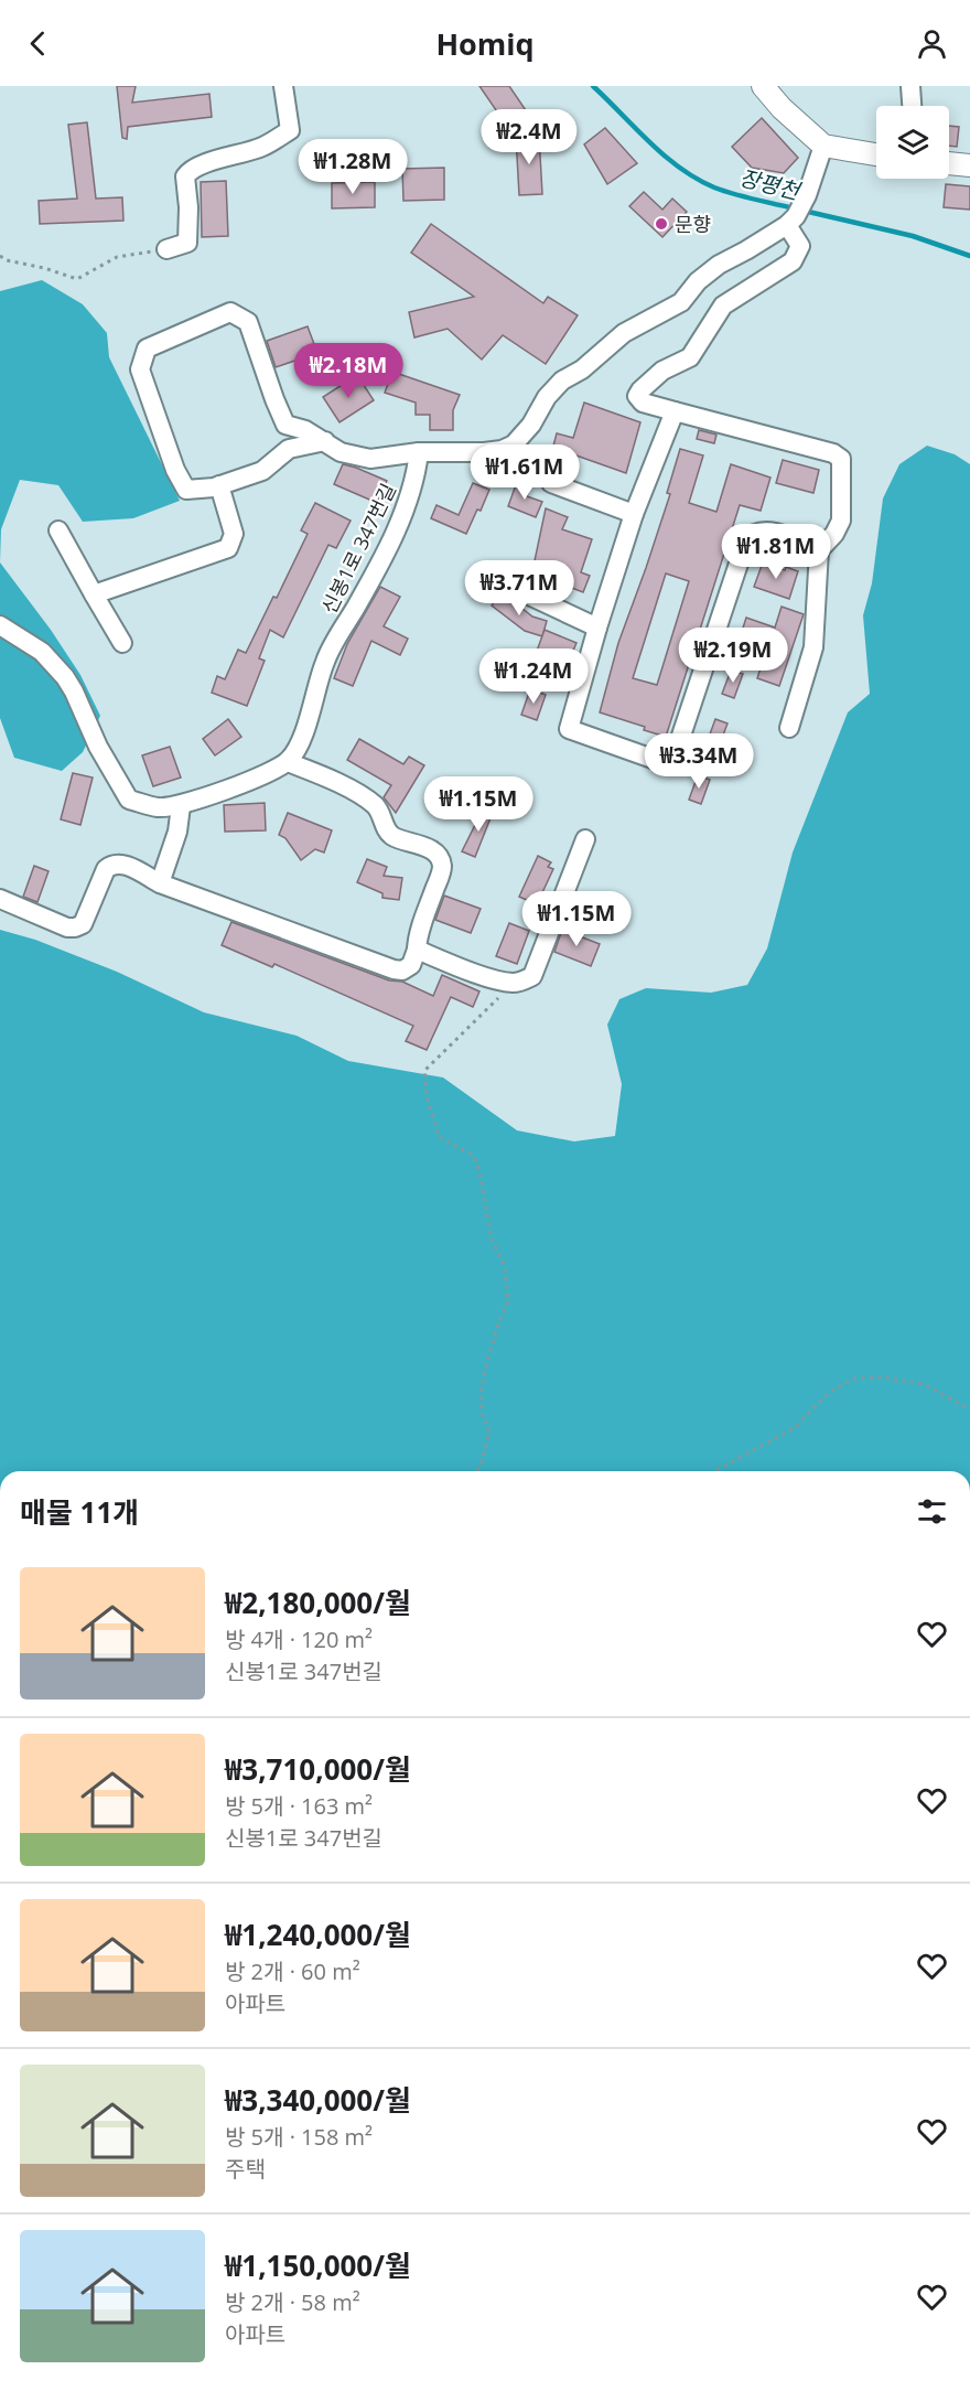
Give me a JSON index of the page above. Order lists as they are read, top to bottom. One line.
{"streets":{"street":["신봉1로 347번길"]},"water":["장평천"],"places":["문향"],"page":{"header":"Homiq","price":["₩2.4M","₩1.28M","₩2.18M","₩1.61M","₩1.81M","₩3.71M","₩2.19M","₩1.24M","₩3.34M","₩1.15M","₩1.15M"],"heading":"매물 11개","list":[{"name":"₩2,180,000/월","note":"방 4개 · 120 m² · 신봉1로 347번길"},{"name":"₩3,710,000/월","note":"방 5개 · 163 m² · 신봉1로 347번길"},{"name":"₩1,240,000/월","note":"방 2개 · 60 m² · 아파트"},{"name":"₩3,340,000/월","note":"방 5개 · 158 m² · 주택"},{"name":"₩1,150,000/월","note":"방 2개 · 58 m² · 아파트"}]}}
